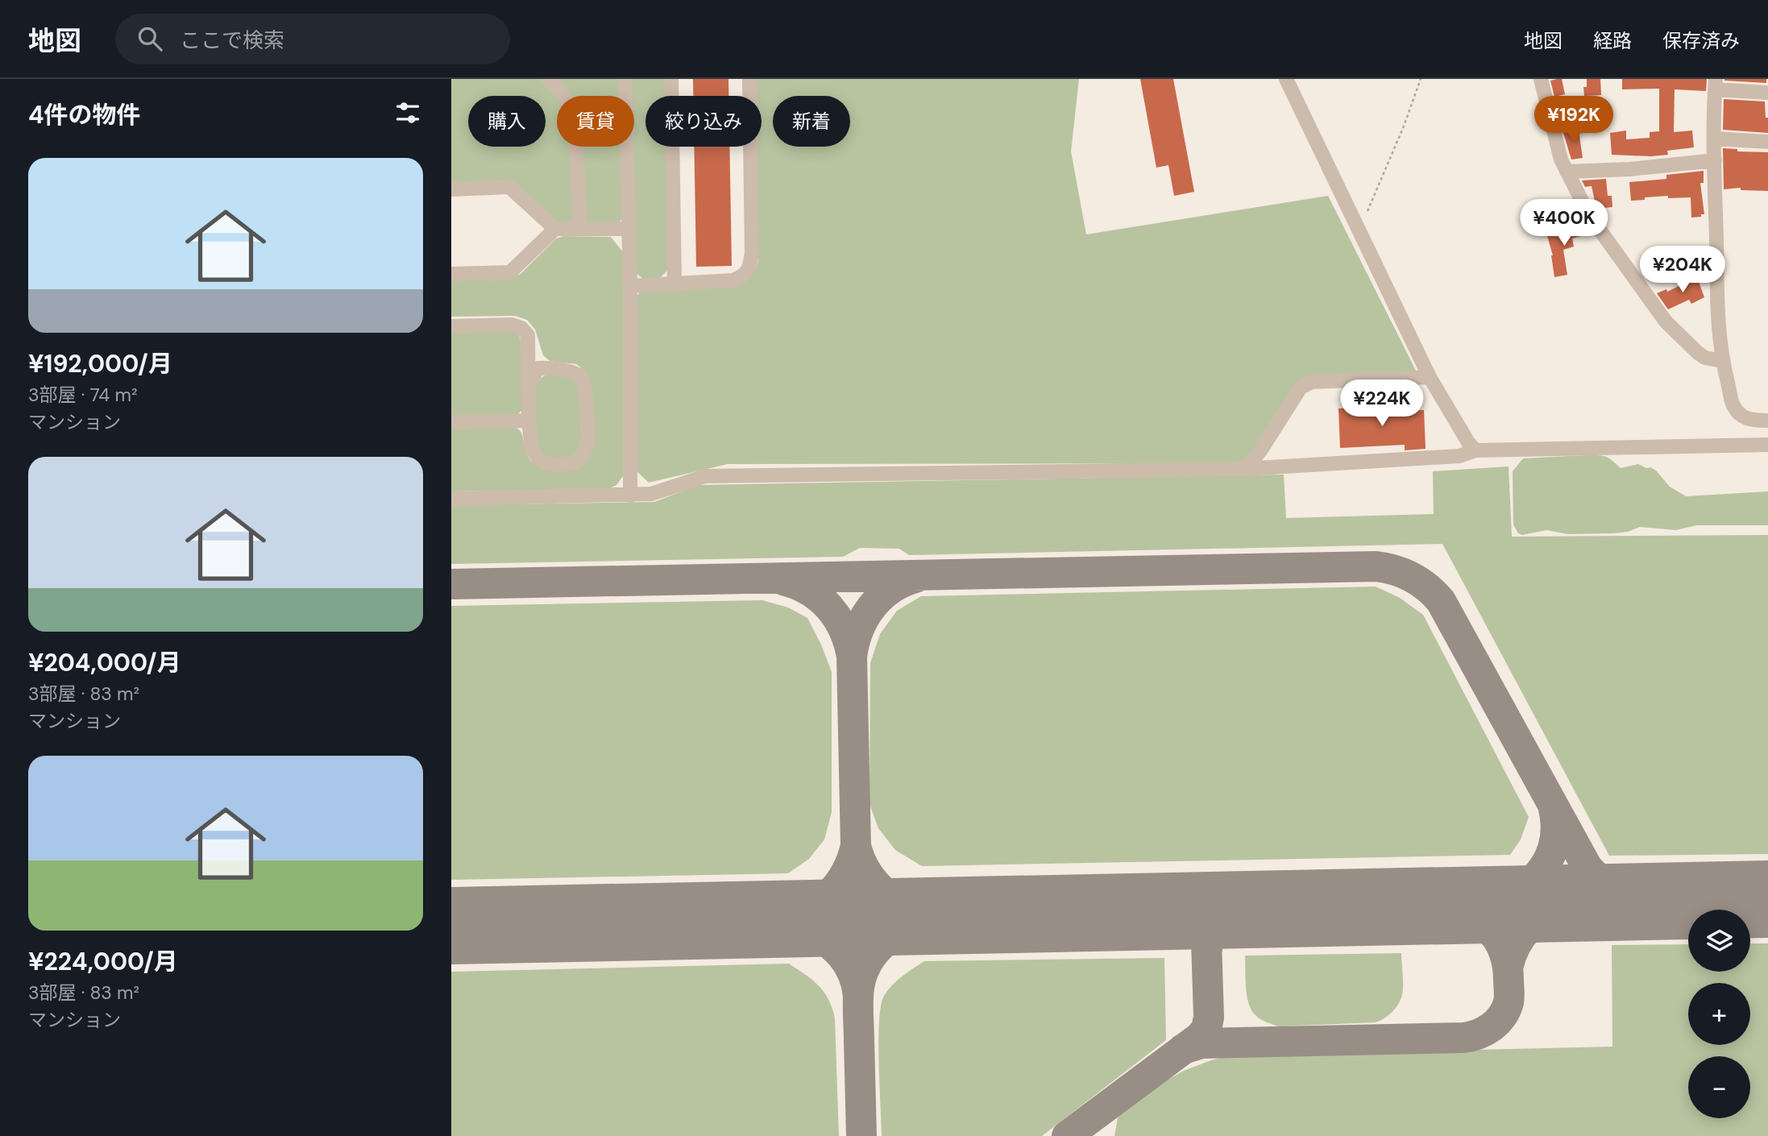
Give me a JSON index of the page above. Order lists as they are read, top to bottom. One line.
{"page":{"header":"地図","search":"ここで検索","nav":["地図","経路","保存済み"],"heading":"4件の物件","price":["¥192K","¥400K","¥204K","¥224K"],"chip":["購入","賃貸","絞り込み","新着"],"list":[{"name":"¥192,000/月","note":"3部屋 · 74 m² · マンション"},{"name":"¥204,000/月","note":"3部屋 · 83 m² · マンション"},{"name":"¥224,000/月","note":"3部屋 · 83 m² · マンション"}],"map_buttons":["+","−"]}}
